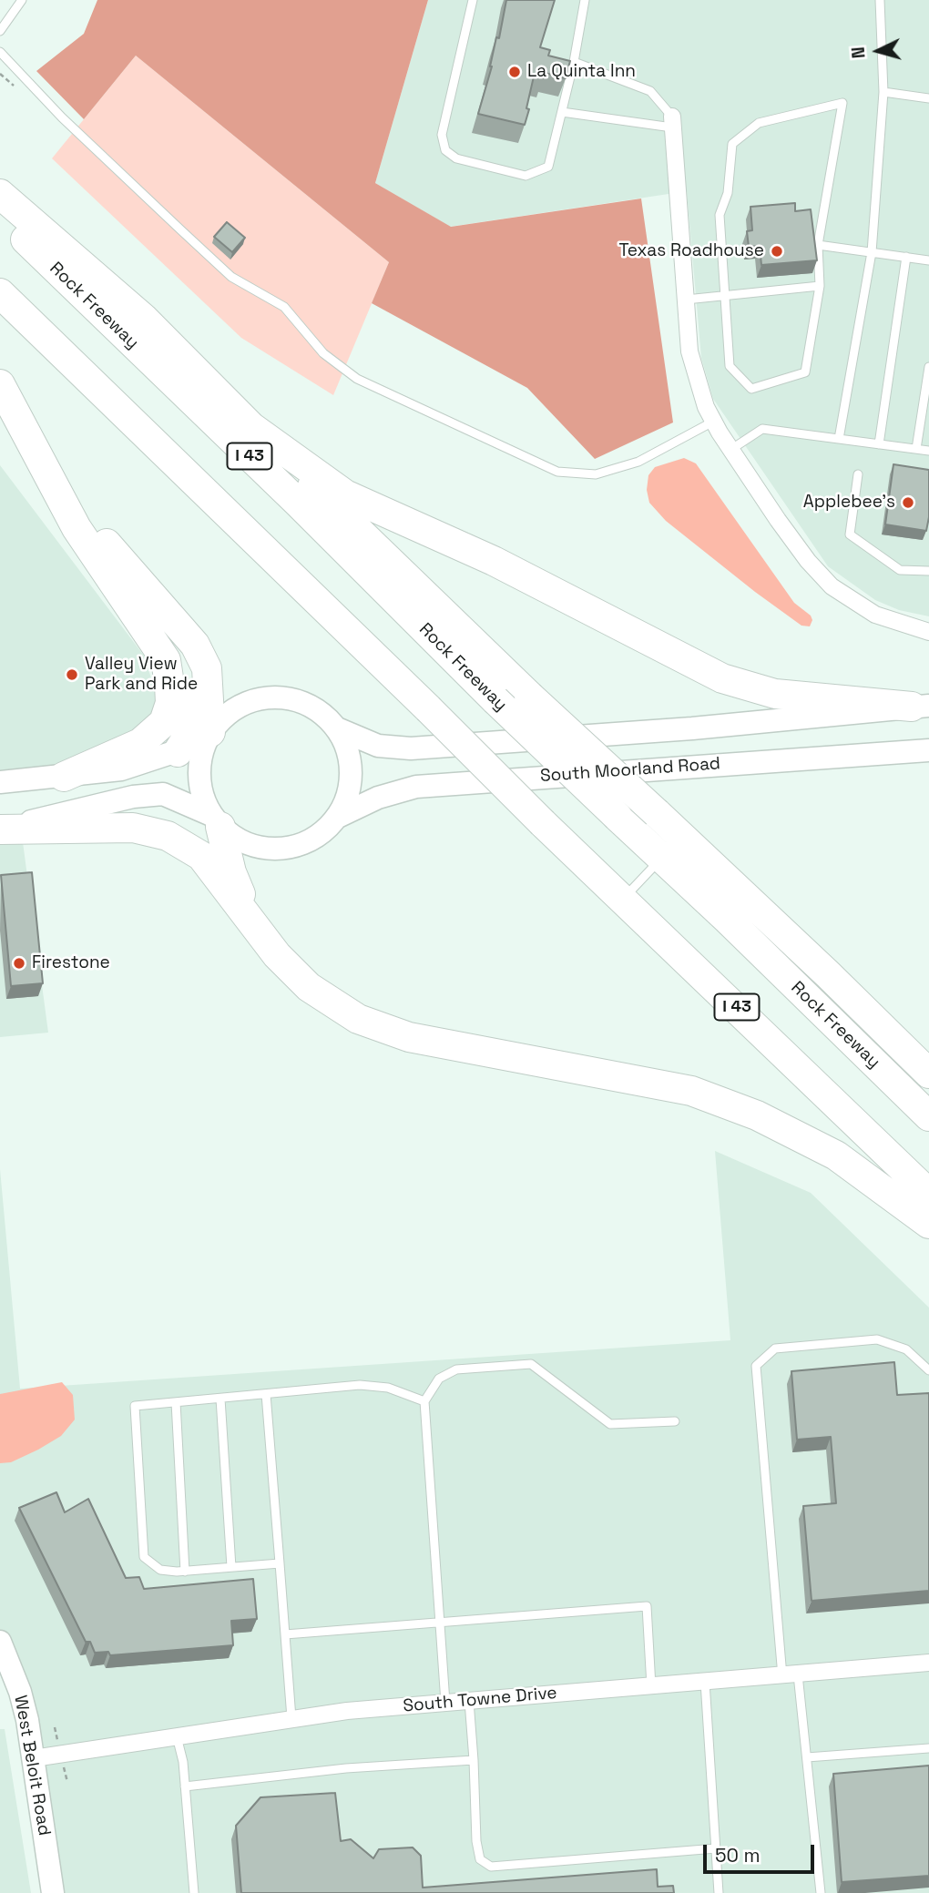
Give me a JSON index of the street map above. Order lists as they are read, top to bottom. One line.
{"streets":{"highway":["Rock Freeway","I 43"],"main road":["South Moorland Road","West Beloit Road"],"street":["South Towne Drive"]},"crossings":[["South Towne Drive","West Beloit Road"]],"places":["La Quinta Inn","Texas Roadhouse","Applebee's","Valley View Park and Ride","Firestone"],"scale_bar":"50 m","north":"left"}
